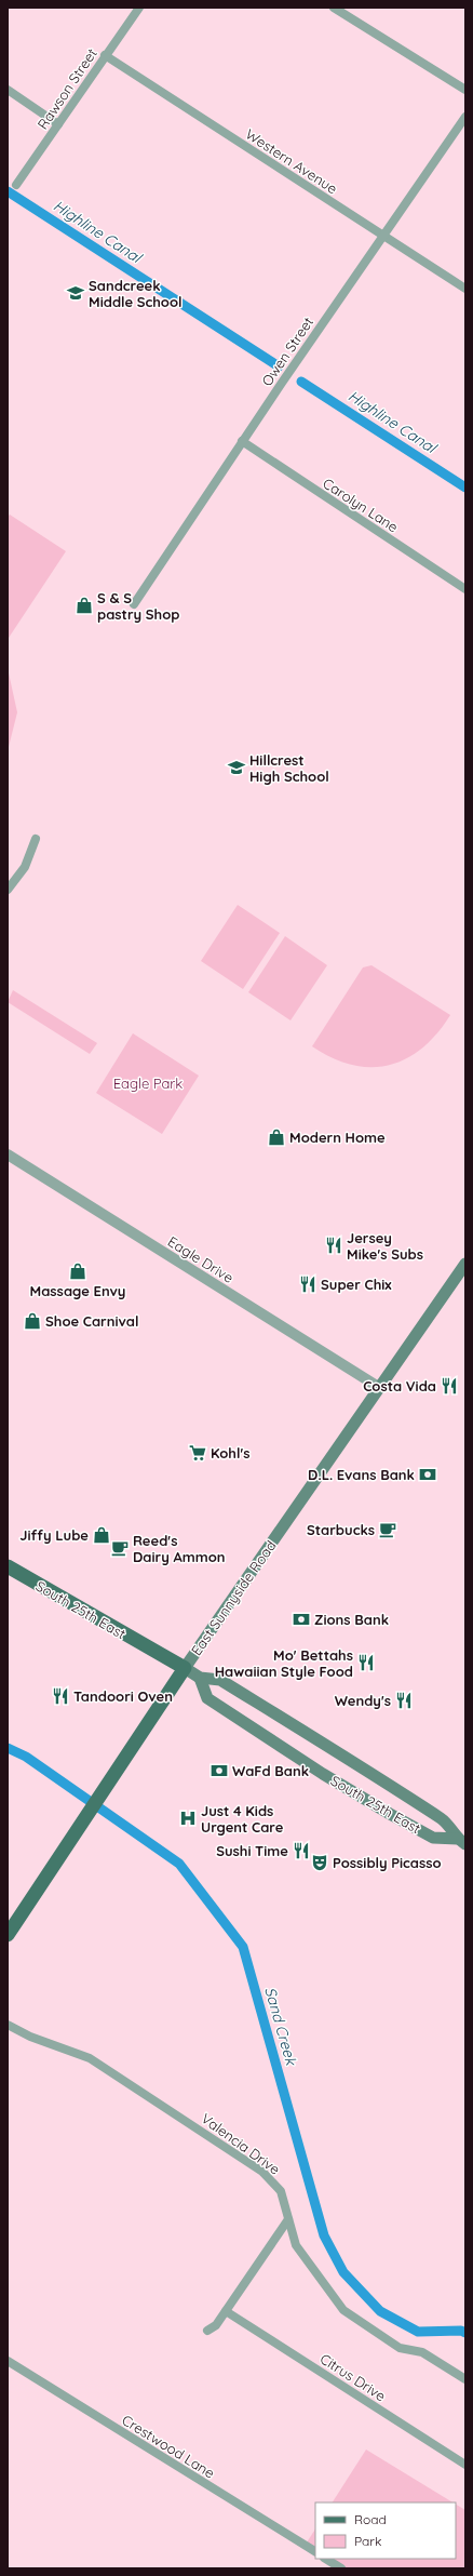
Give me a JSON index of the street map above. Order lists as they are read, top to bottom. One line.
{"streets":{"main road":["East Sunnyside Road","South 25th East"],"street":["Rawson Street","Western Avenue","Owen Street","Carolyn Lane","Eagle Drive","Valencia Drive","Citrus Drive","Crestwood Lane"]},"crossings":[["Rawson Street","Western Avenue"],["Western Avenue","Owen Street"],["Owen Street","Carolyn Lane"],["Eagle Drive","East Sunnyside Road"],["East Sunnyside Road","South 25th East"]],"water":["Highline Canal","Sand Creek"],"parks":["Eagle Park"],"places":{"school or university":["Sandcreek Middle School","Hillcrest High School"],"shop":["S & S pastry Shop","Modern Home","Massage Envy","Shoe Carnival","Jiffy Lube"],"restaurant":["Jersey Mike's Subs","Super Chix","Costa Vida","Mo' Bettahs Hawaiian Style Food","Tandoori Oven","Wendy's","Sushi Time"],"supermarket":["Kohl's"],"bank":["D.L. Evans Bank","Zions Bank","WaFd Bank"],"cafe":["Starbucks","Reed's Dairy Ammon"],"hospital":["Just 4 Kids Urgent Care"],"theatre":["Possibly Picasso"]},"legend":["Road","Park"]}
